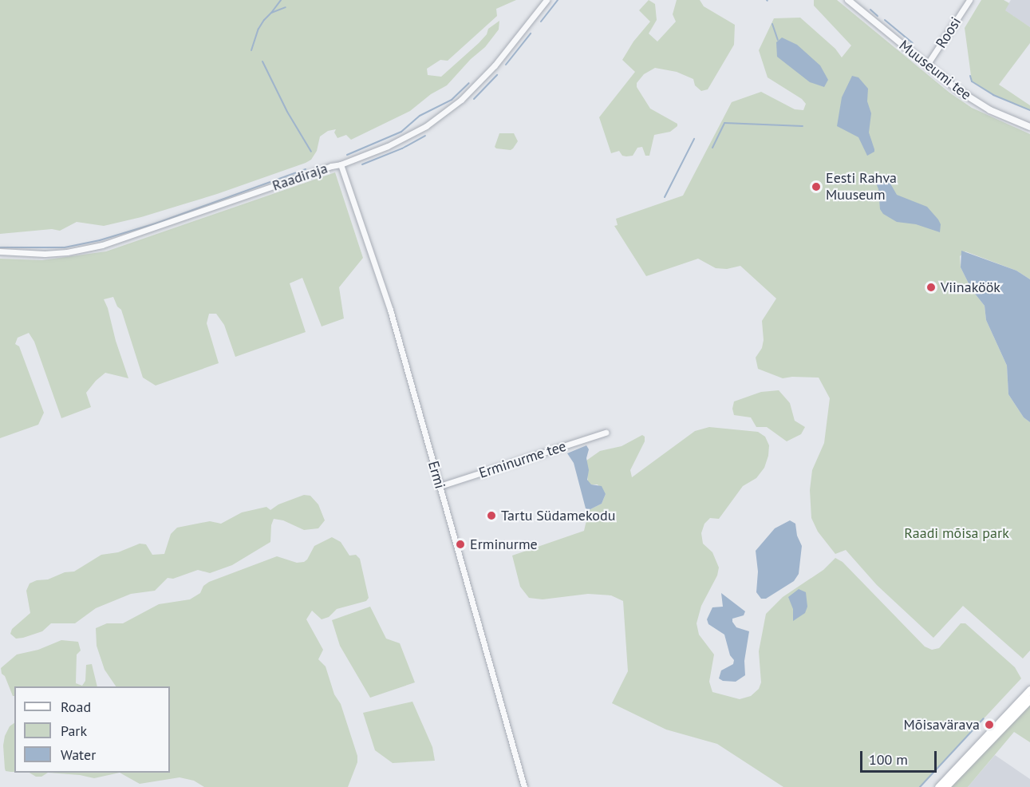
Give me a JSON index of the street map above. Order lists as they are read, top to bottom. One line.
{"streets":{"street":["Roosi","Muuseumi tee","Raadiraja","Erminurme tee","Ermi"]},"crossings":[["Roosi","Muuseumi tee"],["Raadiraja","Ermi"],["Erminurme tee","Ermi"]],"parks":["Raadi mõisa park"],"places":["Eesti Rahva Muuseum","Viinaköök","Tartu Südamekodu","Erminurme","Mõisavärava"],"legend":["Road","Park","Water"],"scale_bar":"100 m"}
